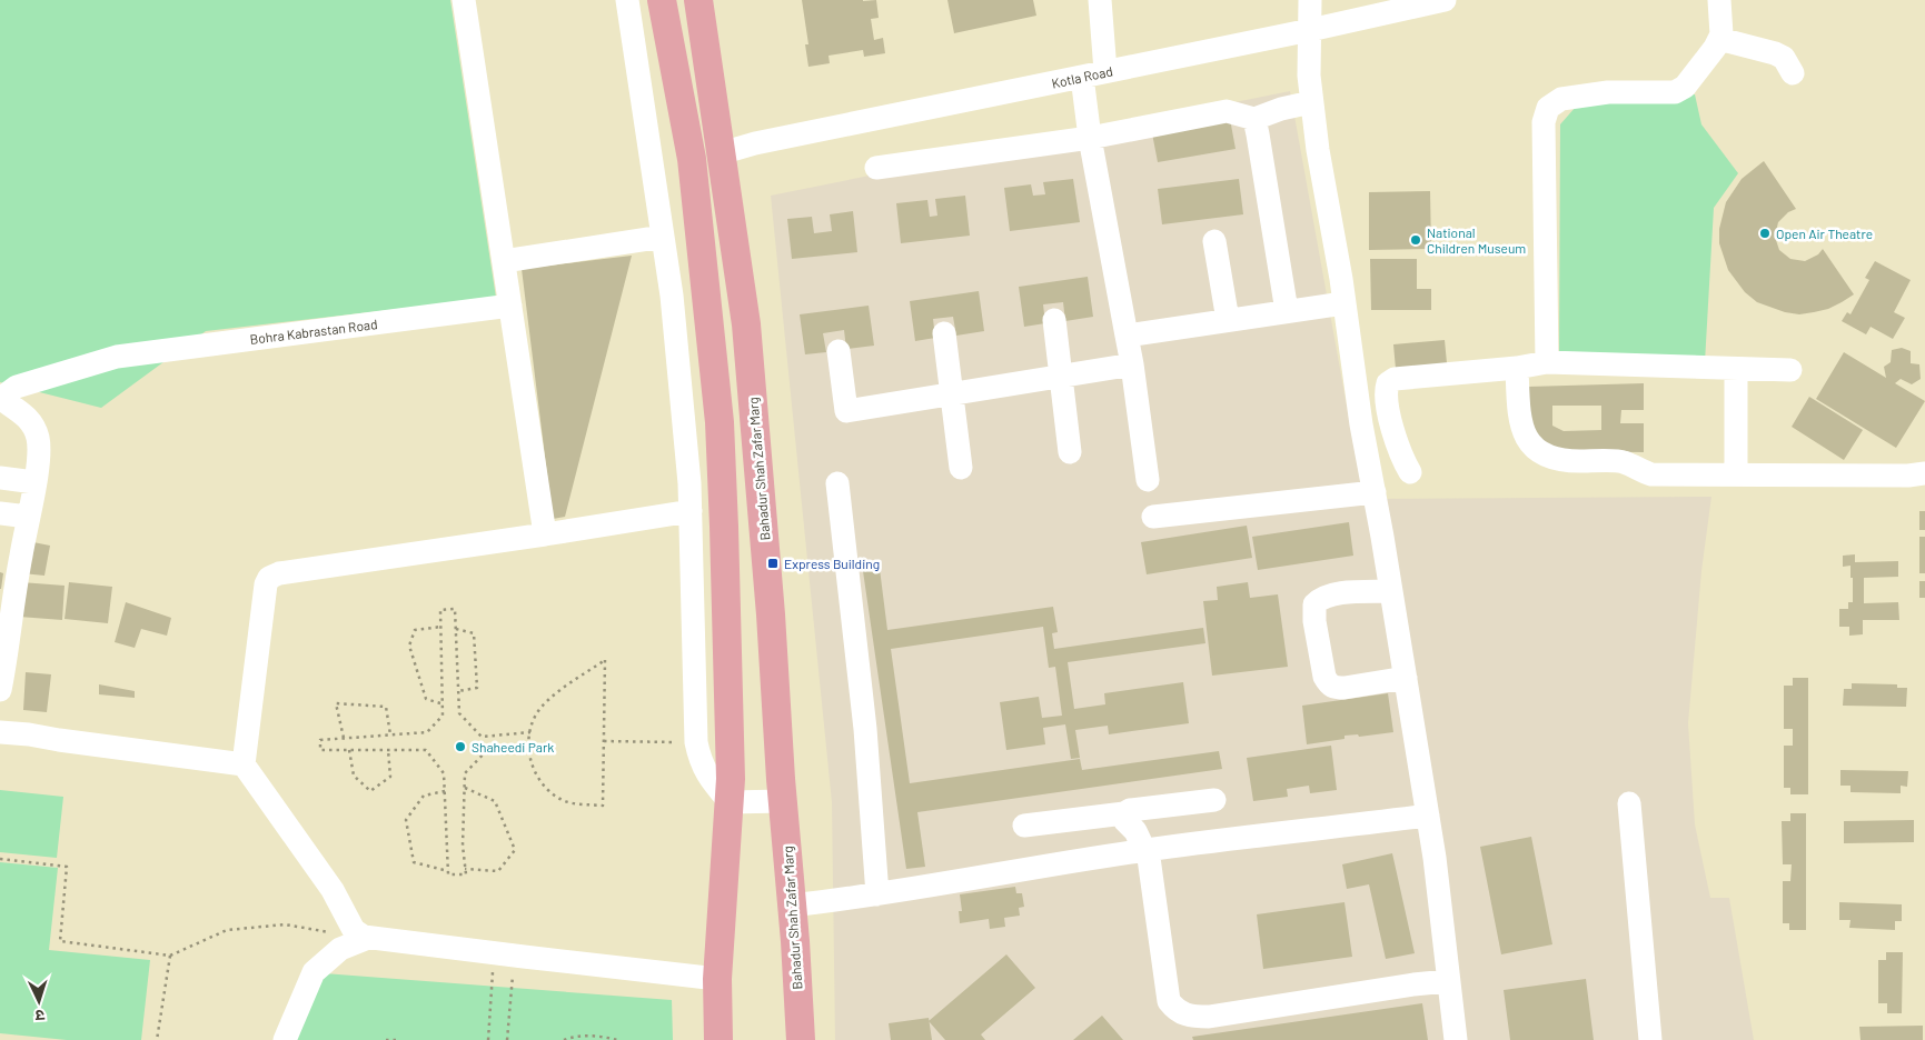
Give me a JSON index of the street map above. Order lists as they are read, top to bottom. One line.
{"streets":{"main road":["Bahadur Shah Zafar Marg"],"street":["Kotla Road","Bohra Kabrastan Road"]},"crossings":[["Kotla Road","Bahadur Shah Zafar Marg"]],"places":{"other":["Open Air Theatre","National Children Museum","Shaheedi Park"],"transit":["Express Building"]},"north":"bottom"}
